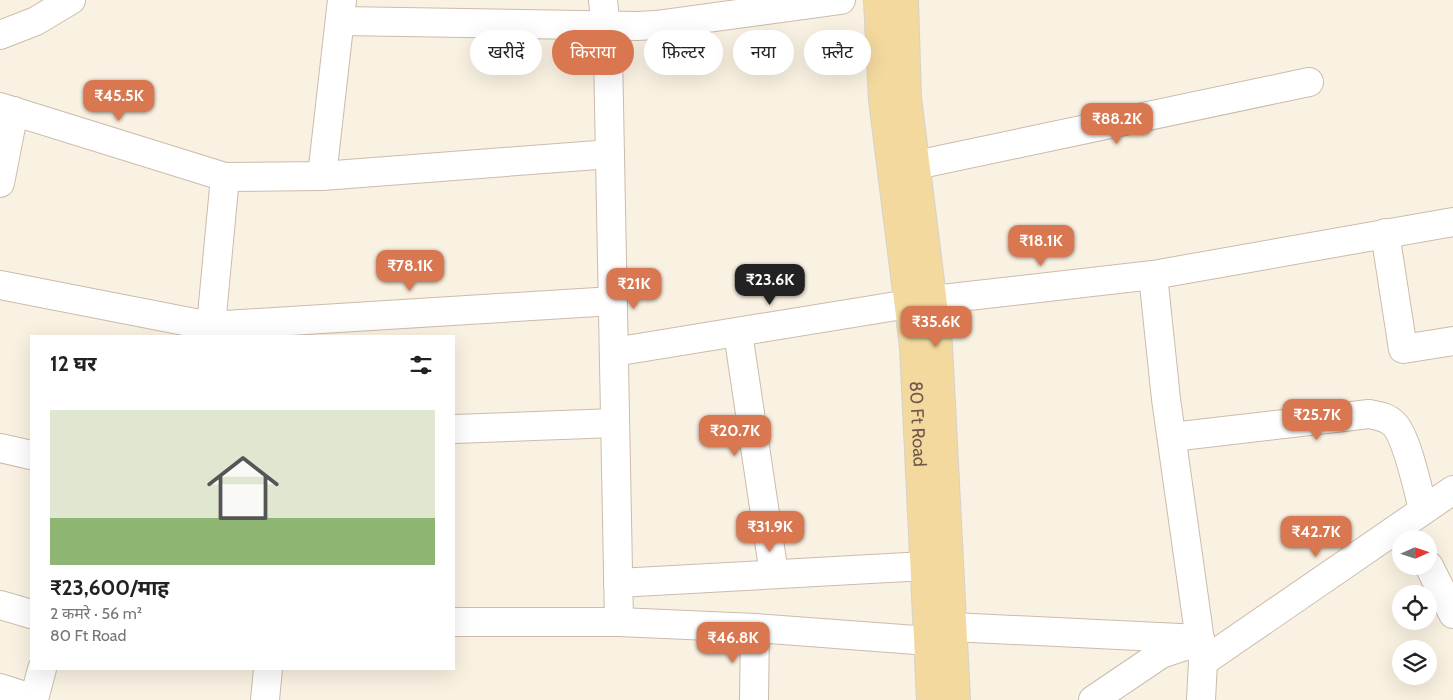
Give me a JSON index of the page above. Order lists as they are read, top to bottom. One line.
{"streets":{"main road":["80 Ft Road"]},"north":"right","page":{"chip":["खरीदें","किराया","फ़िल्टर","नया","फ़्लैट"],"price":["₹45.5K","₹88.2K","₹18.1K","₹78.1K","₹23.6K","₹21K","₹35.6K","₹25.7K","₹20.7K","₹31.9K","₹42.7K","₹46.8K"],"heading":"12 घर","list":[{"name":"₹23,600/माह","note":"2 कमरे · 56 m² · 80 Ft Road"}]}}
